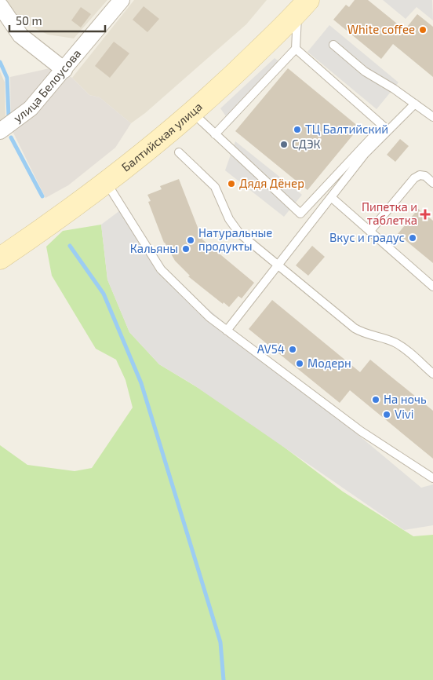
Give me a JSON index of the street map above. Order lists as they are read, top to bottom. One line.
{"streets":{"main road":["Балтийская улица"],"street":["улица Белоусова"]},"places":{"other":["White coffee","ТЦ Балтийский","СДЭК","Дядя Дёнер","Вкус и градус","Натуральные продукты","Кальяны","AV54","Модерн","На ночь","Vivi"],"health":["Пипетка и таблетка"]},"scale_bar":"50 m"}
